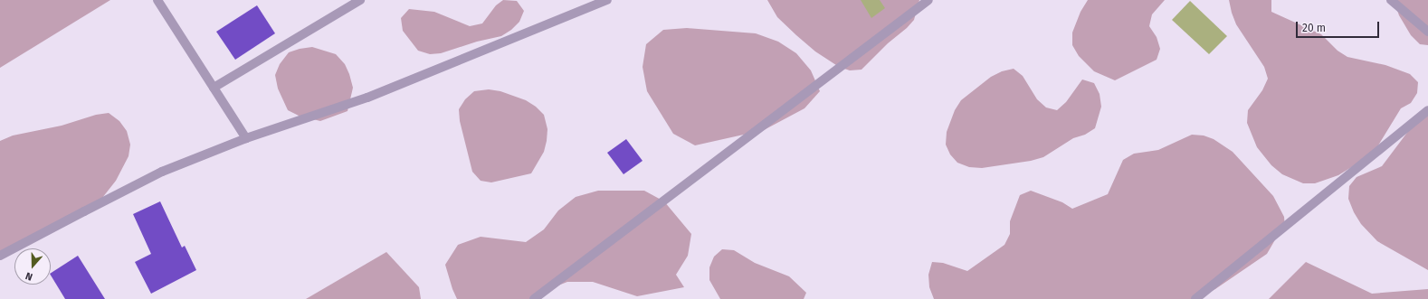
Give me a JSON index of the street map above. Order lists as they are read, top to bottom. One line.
{"scale_bar":"20 m","north":"bottom"}
